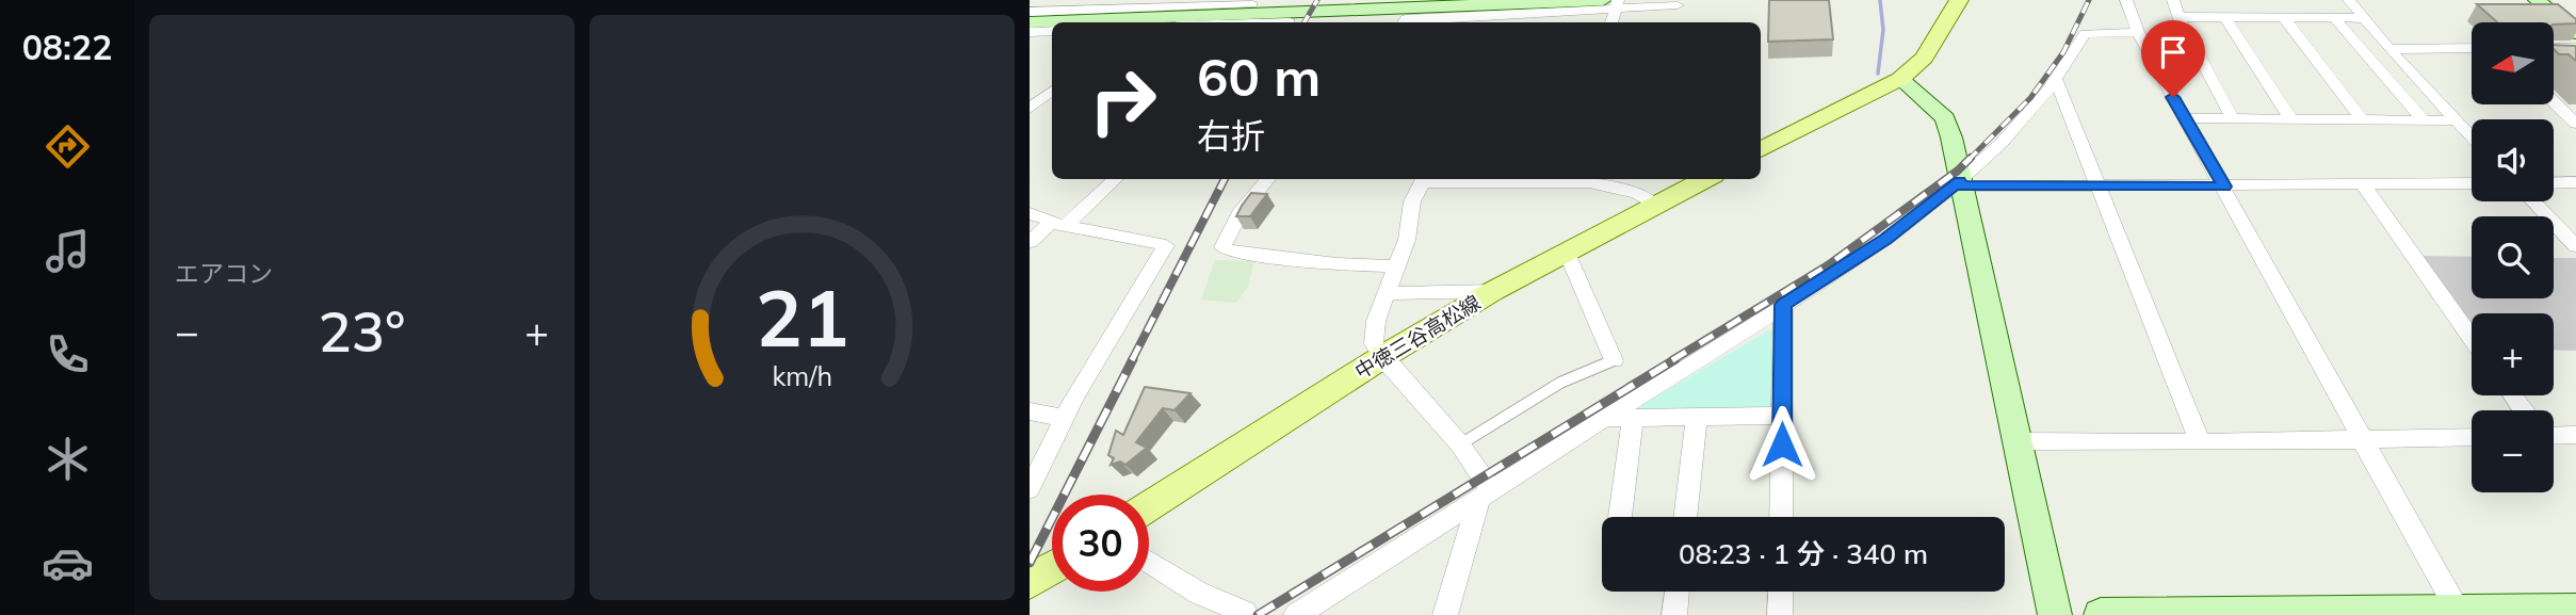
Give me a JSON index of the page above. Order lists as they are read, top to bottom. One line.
{"streets":{"main road":["中徳三谷高松線"]},"north":"left","page":{"tabs":"08:22","tile":"エアコン","map_buttons":["+","−"],"turn":["60 m","右折"],"heat":["−","23°","+"],"limit":"30","trip":"08:23 · 1 分 · 340 m","gauge":["21","km/h"]}}
